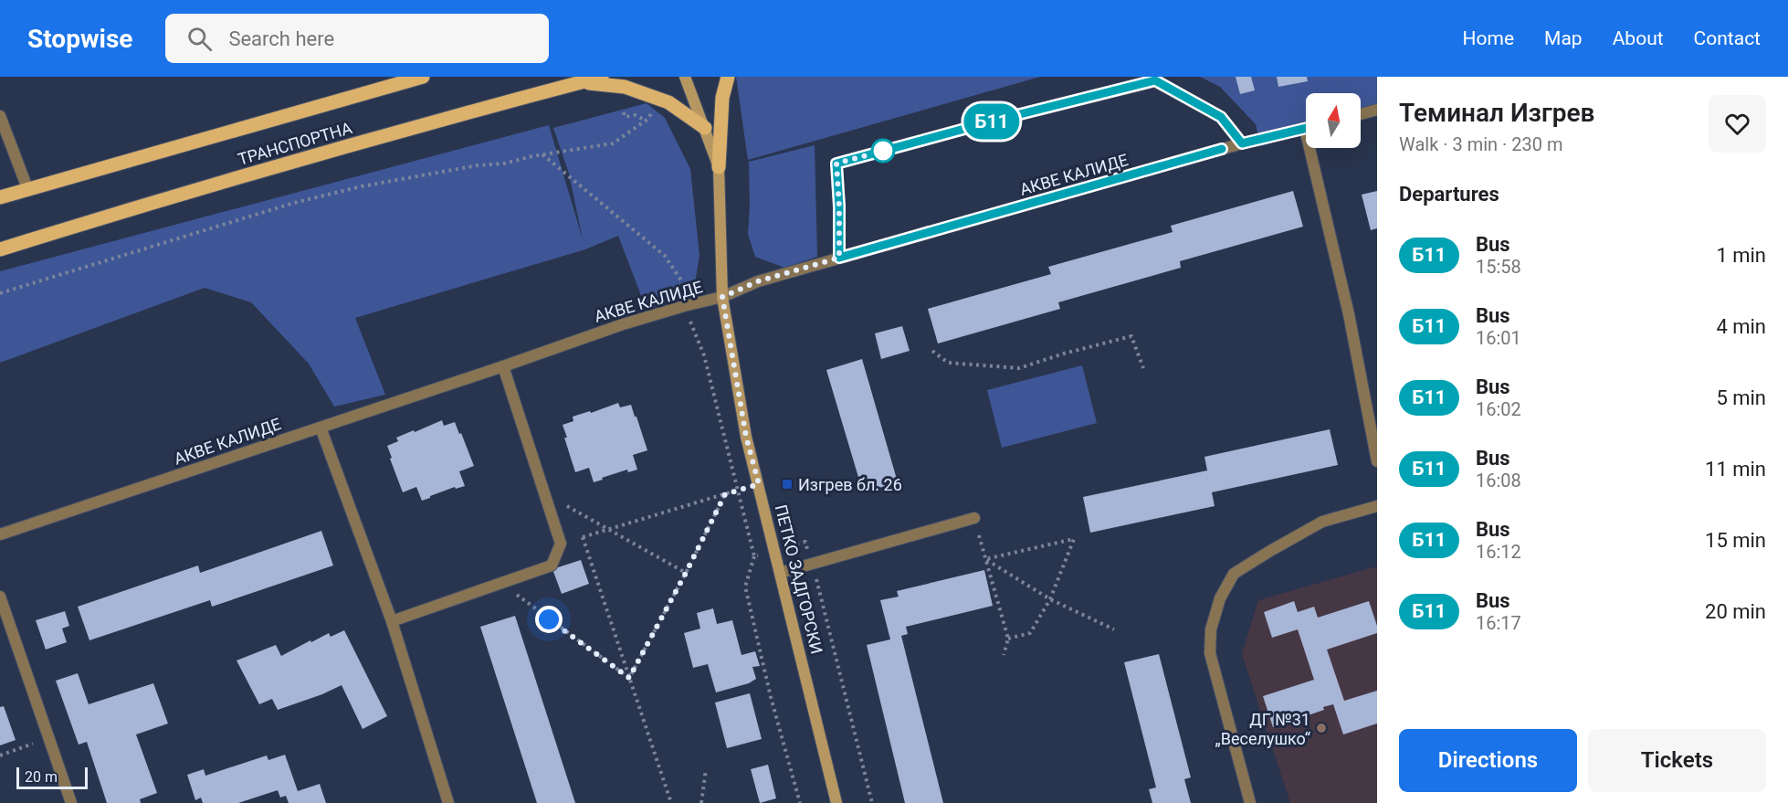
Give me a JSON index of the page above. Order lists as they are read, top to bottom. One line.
{"streets":{"main road":["ТРАНСПОРТНА"],"street":["АКВЕ КАЛИДЕ","ПЕТКО ЗАДГОРСКИ"]},"crossings":[["АКВЕ КАЛИДЕ","ПЕТКО ЗАДГОРСКИ"]],"places":{"transit":["Изгрев бл. 26"],"other":["ДГ №31 „Веселушко“"]},"lines":["bus line Б11"],"scale_bar":"20 m","north":"top","page":{"header":"Stopwise","search":"Search here","nav":["Home","Map","About","Contact"],"on_map":"Б11","heading":[["Теминал Изгрев","Walk · 3 min · 230 m"],"Departures"],"list":[{"mark":"Б11","name":"Bus","note":"15:58","value":"1 min"},{"mark":"Б11","name":"Bus","note":"16:01","value":"4 min"},{"mark":"Б11","name":"Bus","note":"16:02","value":"5 min"},{"mark":"Б11","name":"Bus","note":"16:08","value":"11 min"},{"mark":"Б11","name":"Bus","note":"16:12","value":"15 min"},{"mark":"Б11","name":"Bus","note":"16:17","value":"20 min"}],"buttons":["Directions","Tickets"],"scale":"20 m"}}
